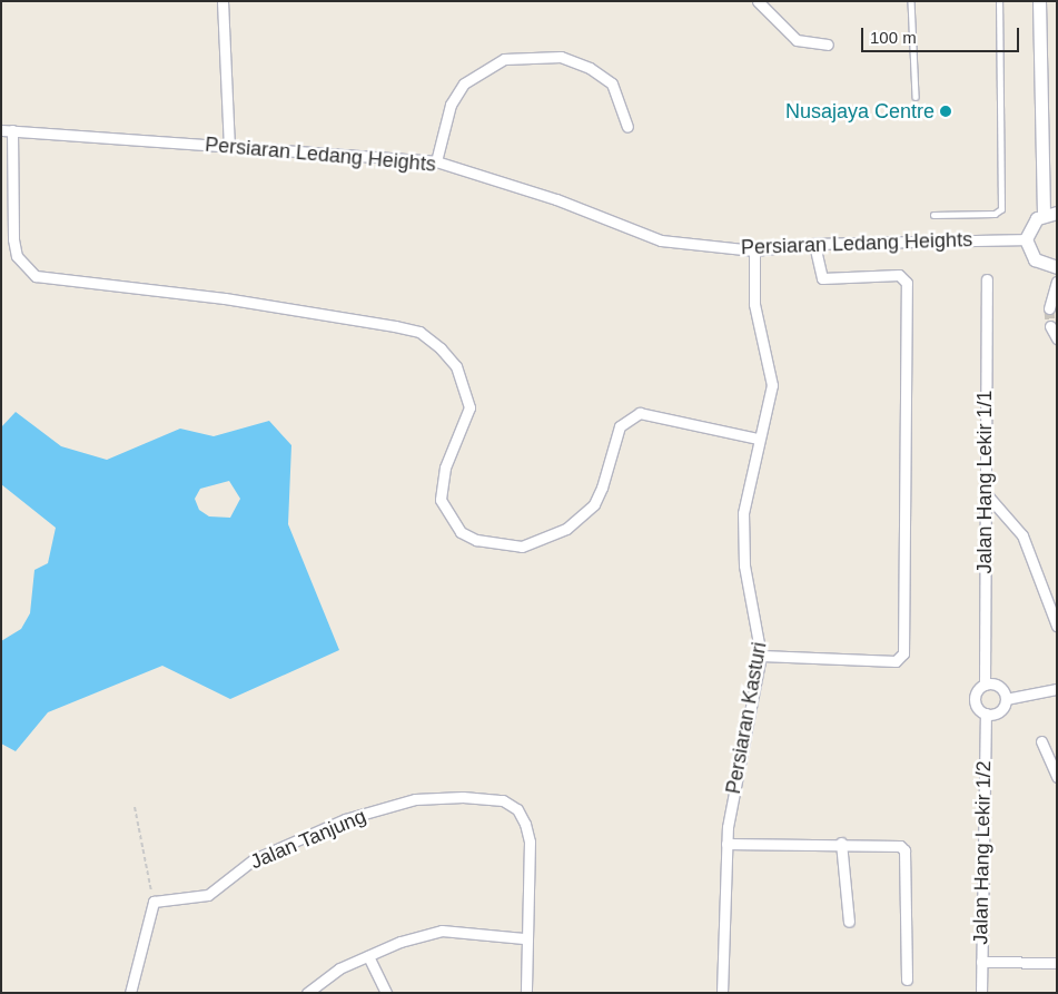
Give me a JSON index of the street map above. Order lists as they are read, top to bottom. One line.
{"streets":{"street":["Persiaran Ledang Heights","Jalan Hang Lekir 1/1","Persiaran Kasturi","Jalan Tanjung","Jalan Hang Lekir 1/2"]},"crossings":[["Persiaran Ledang Heights","Persiaran Kasturi"],["Jalan Hang Lekir 1/1","Jalan Hang Lekir 1/2"]],"places":["Nusajaya Centre"],"scale_bar":"100 m"}
